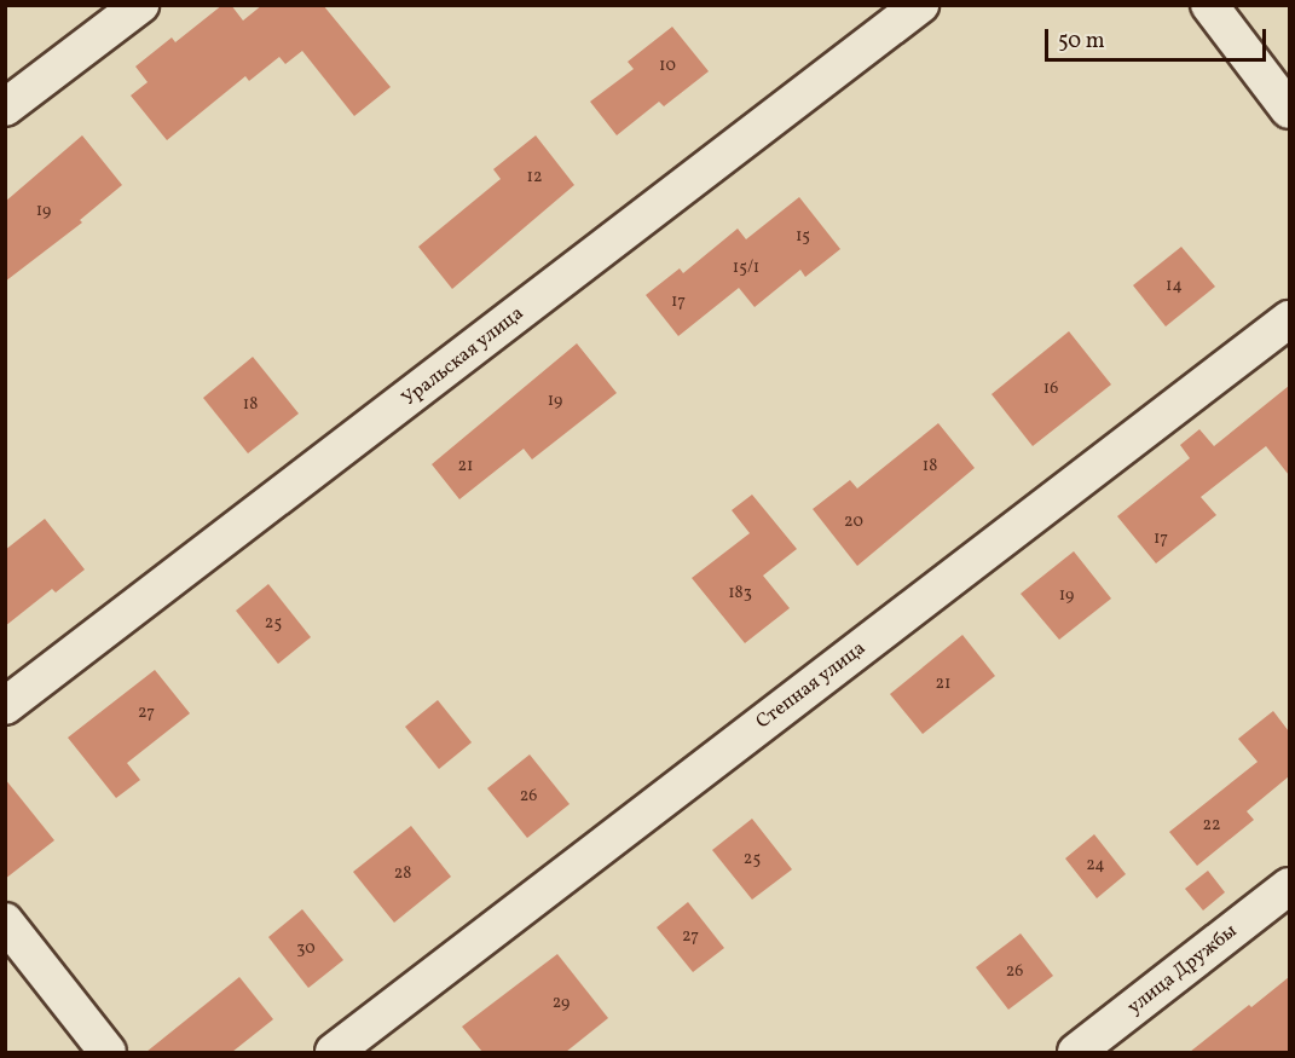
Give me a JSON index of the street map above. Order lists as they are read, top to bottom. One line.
{"streets":{"street":["Уральская улица","Степная улица","улица Дружбы"]},"house_numbers":["10","12","19","15","15/1","14","17","16","19","18","21","18","20","17","183","19","25","21","27","26","22","25","24","28","27","30","26","29"],"scale_bar":"50 m"}
